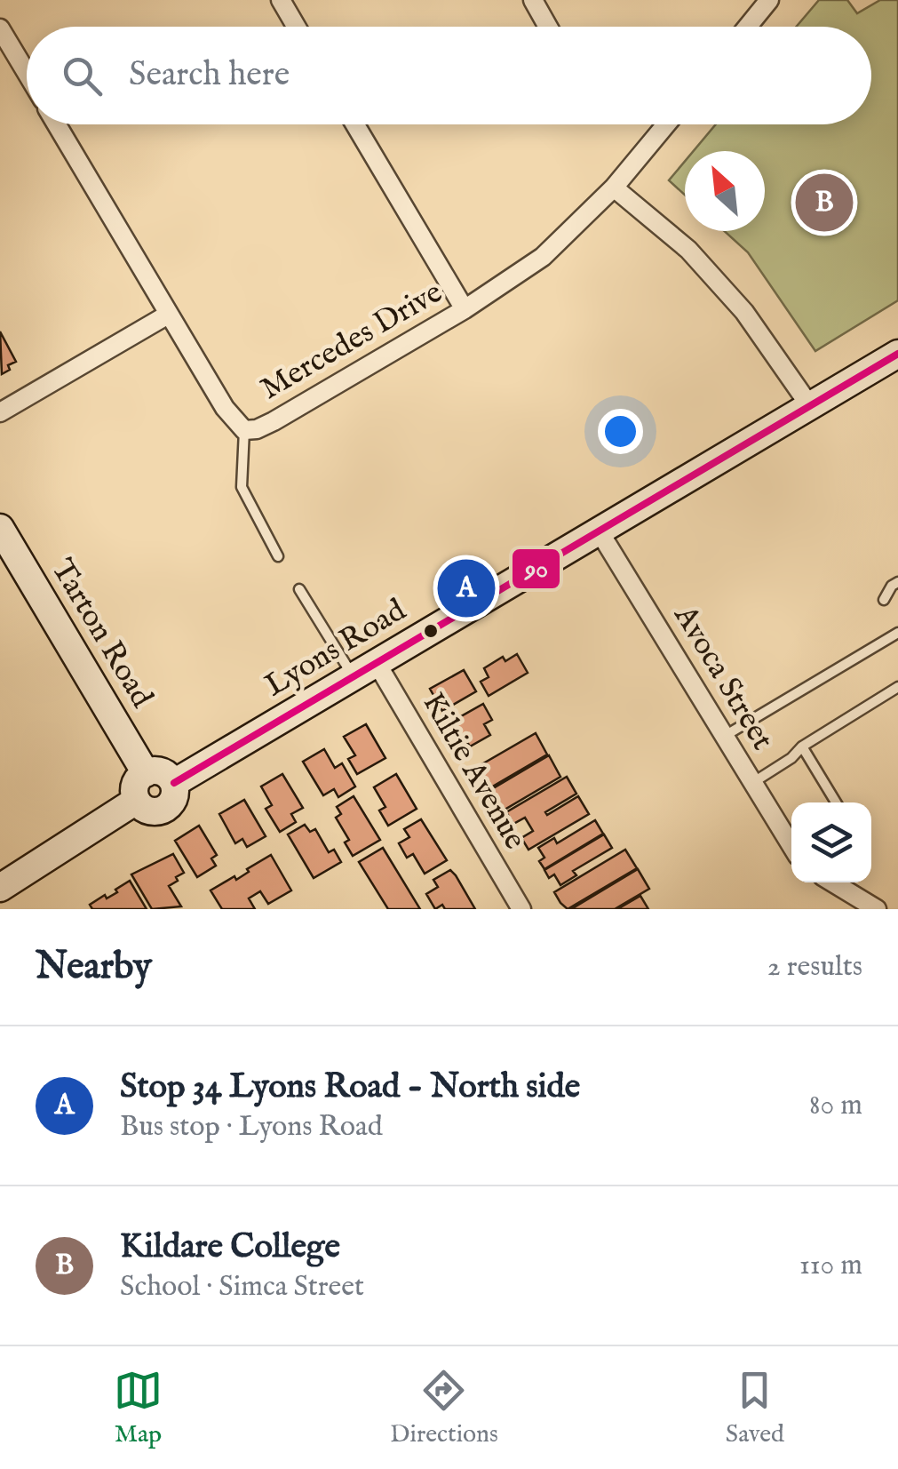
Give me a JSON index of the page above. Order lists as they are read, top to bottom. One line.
{"streets":{"street":["Mercedes Drive","Tarton Road","Lyons Road","Avoca Street","Kiltie Avenue"]},"crossings":[["Tarton Road","Lyons Road"],["Lyons Road","Avoca Street"],["Lyons Road","Kiltie Avenue"]],"lines":["transit line 90"],"north":"top left","page":{"search":"Search here","pins":["B","A"],"heading":["Nearby","2 results"],"list":[{"mark":"A","name":"Stop 34 Lyons Road - North side","note":"Bus stop · Lyons Road","value":"80 m"},{"mark":"B","name":"Kildare College","note":"School · Simca Street","value":"110 m"}],"nav":["Map","Directions","Saved"]}}
